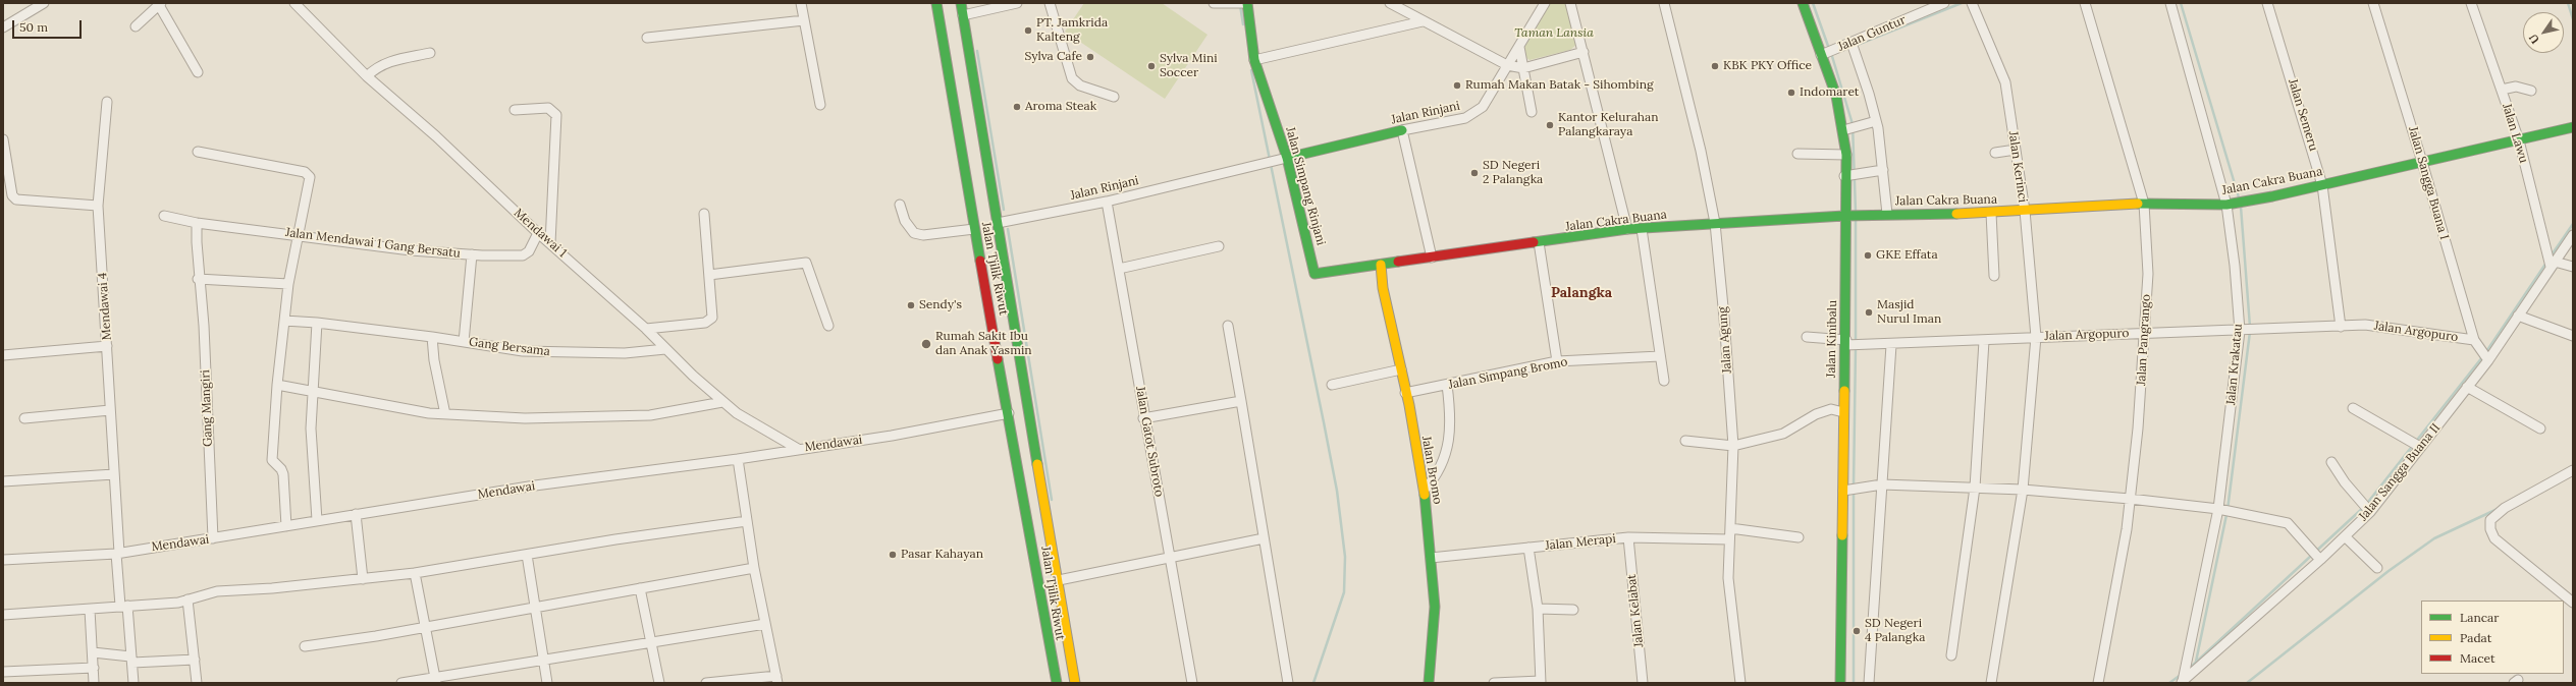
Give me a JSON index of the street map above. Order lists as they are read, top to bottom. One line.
{"streets":{"main road":["Jalan Rinjani","Jalan Cakra Buana","Jalan Simpang Rinjani","Jalan Tjilik Riwut","Jalan Kinibalu","Jalan Bromo"],"street":["Jalan Guntur","Jalan Semeru","Jalan Lawu","Jalan Kerinci","Jalan Sangga Buana I","Mendawai 1","Jalan Mendawai 1 Gang Bersatu","Mendawai 4","Jalan Argopuro","Jalan Agung","Jalan Pangrango","Gang Bersama","Jalan Krakatau","Jalan Simpang Bromo","Gang Mangiri","Jalan Gatot Subroto","Mendawai","Jalan Sangga Buana II","Jalan Merapi","Jalan Kelabat"]},"crossings":[["Jalan Guntur","Jalan Kinibalu"],["Jalan Rinjani","Jalan Simpang Rinjani"],["Jalan Rinjani","Jalan Tjilik Riwut"],["Jalan Rinjani","Jalan Gatot Subroto"],["Jalan Semeru","Jalan Cakra Buana"],["Jalan Semeru","Jalan Argopuro"],["Jalan Lawu","Jalan Cakra Buana"],["Jalan Lawu","Jalan Sangga Buana II"],["Jalan Kerinci","Jalan Cakra Buana"],["Jalan Kerinci","Jalan Argopuro"],["Jalan Cakra Buana","Jalan Sangga Buana I"],["Jalan Cakra Buana","Jalan Simpang Rinjani"],["Jalan Cakra Buana","Jalan Kinibalu"],["Jalan Cakra Buana","Jalan Agung"],["Jalan Cakra Buana","Jalan Pangrango"],["Jalan Cakra Buana","Jalan Krakatau"],["Jalan Cakra Buana","Jalan Bromo"],["Jalan Sangga Buana I","Jalan Argopuro"],["Jalan Sangga Buana I","Jalan Sangga Buana II"],["Mendawai 1","Jalan Mendawai 1 Gang Bersatu"],["Mendawai 1","Gang Bersama"],["Mendawai 1","Mendawai"],["Jalan Mendawai 1 Gang Bersatu","Gang Mangiri"],["Jalan Tjilik Riwut","Mendawai"],["Mendawai 4","Mendawai"],["Jalan Argopuro","Jalan Kinibalu"],["Jalan Argopuro","Jalan Pangrango"],["Jalan Argopuro","Jalan Krakatau"],["Jalan Agung","Jalan Merapi"],["Jalan Krakatau","Jalan Sangga Buana II"],["Jalan Simpang Bromo","Jalan Bromo"],["Gang Mangiri","Mendawai"],["Jalan Bromo","Jalan Merapi"],["Jalan Merapi","Jalan Kelabat"]],"districts":["Palangka"],"parks":["Taman Lansia"],"places":["PT. Jamkrida Kalteng","Sylva Cafe","Sylva Mini Soccer","KBK PKY Office","Rumah Makan Batak - Sihombing","Indomaret","Aroma Steak","Kantor Kelurahan Palangkaraya","SD Negeri 2 Palangka","GKE Effata","Sendy's","Masjid Nurul Iman","Rumah Sakit Ibu dan Anak Yasmin","Pasar Kahayan","SD Negeri 4 Palangka"],"legend":["Lancar","Padat","Macet"],"scale_bar":"50 m","north":"bottom left"}
